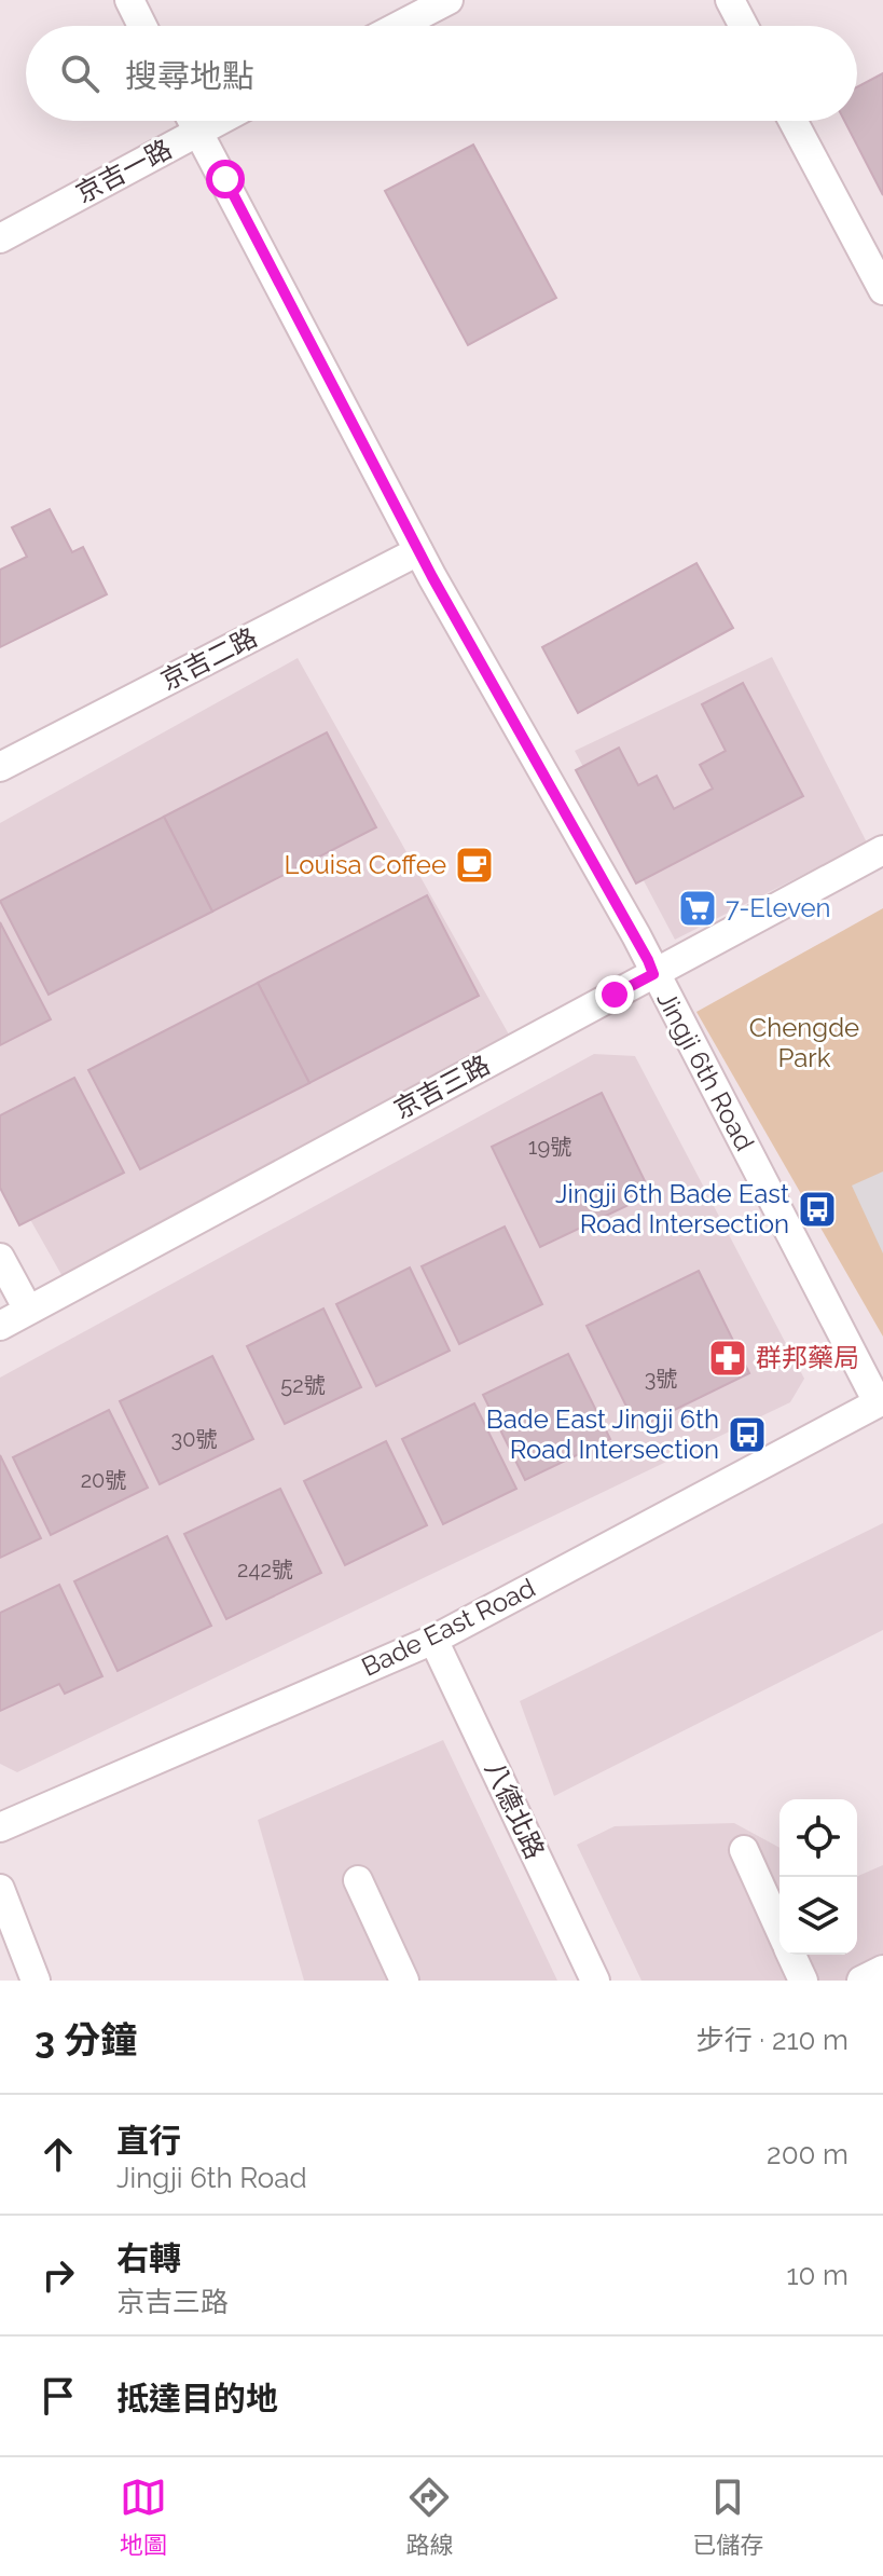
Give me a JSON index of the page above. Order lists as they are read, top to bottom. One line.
{"streets":{"street":["京吉一路","京吉二路","Jingji 6th Road","京吉三路","Bade East Road","八德北路"]},"crossings":[["京吉一路","Jingji 6th Road"],["京吉二路","Jingji 6th Road"],["Jingji 6th Road","京吉三路"],["Jingji 6th Road","Bade East Road"],["Bade East Road","八德北路"]],"parks":["Chengde Park"],"places":{"cafe":["Louisa Coffee"],"supermarket":["7-Eleven"],"bus stop":["Jingji 6th Bade East Road Intersection","Bade East Jingji 6th Road Intersection"],"pharmacy":["群邦藥局"]},"house_numbers":["19號","3號","52號","30號","20號","242號"],"page":{"search":"搜尋地點","heading":["3 分鐘","步行 · 210 m"],"list":[["直行","Jingji 6th Road","200 m"],["右轉","京吉三路","10 m"],"抵達目的地"],"nav":["地圖","路線","已儲存"]}}
